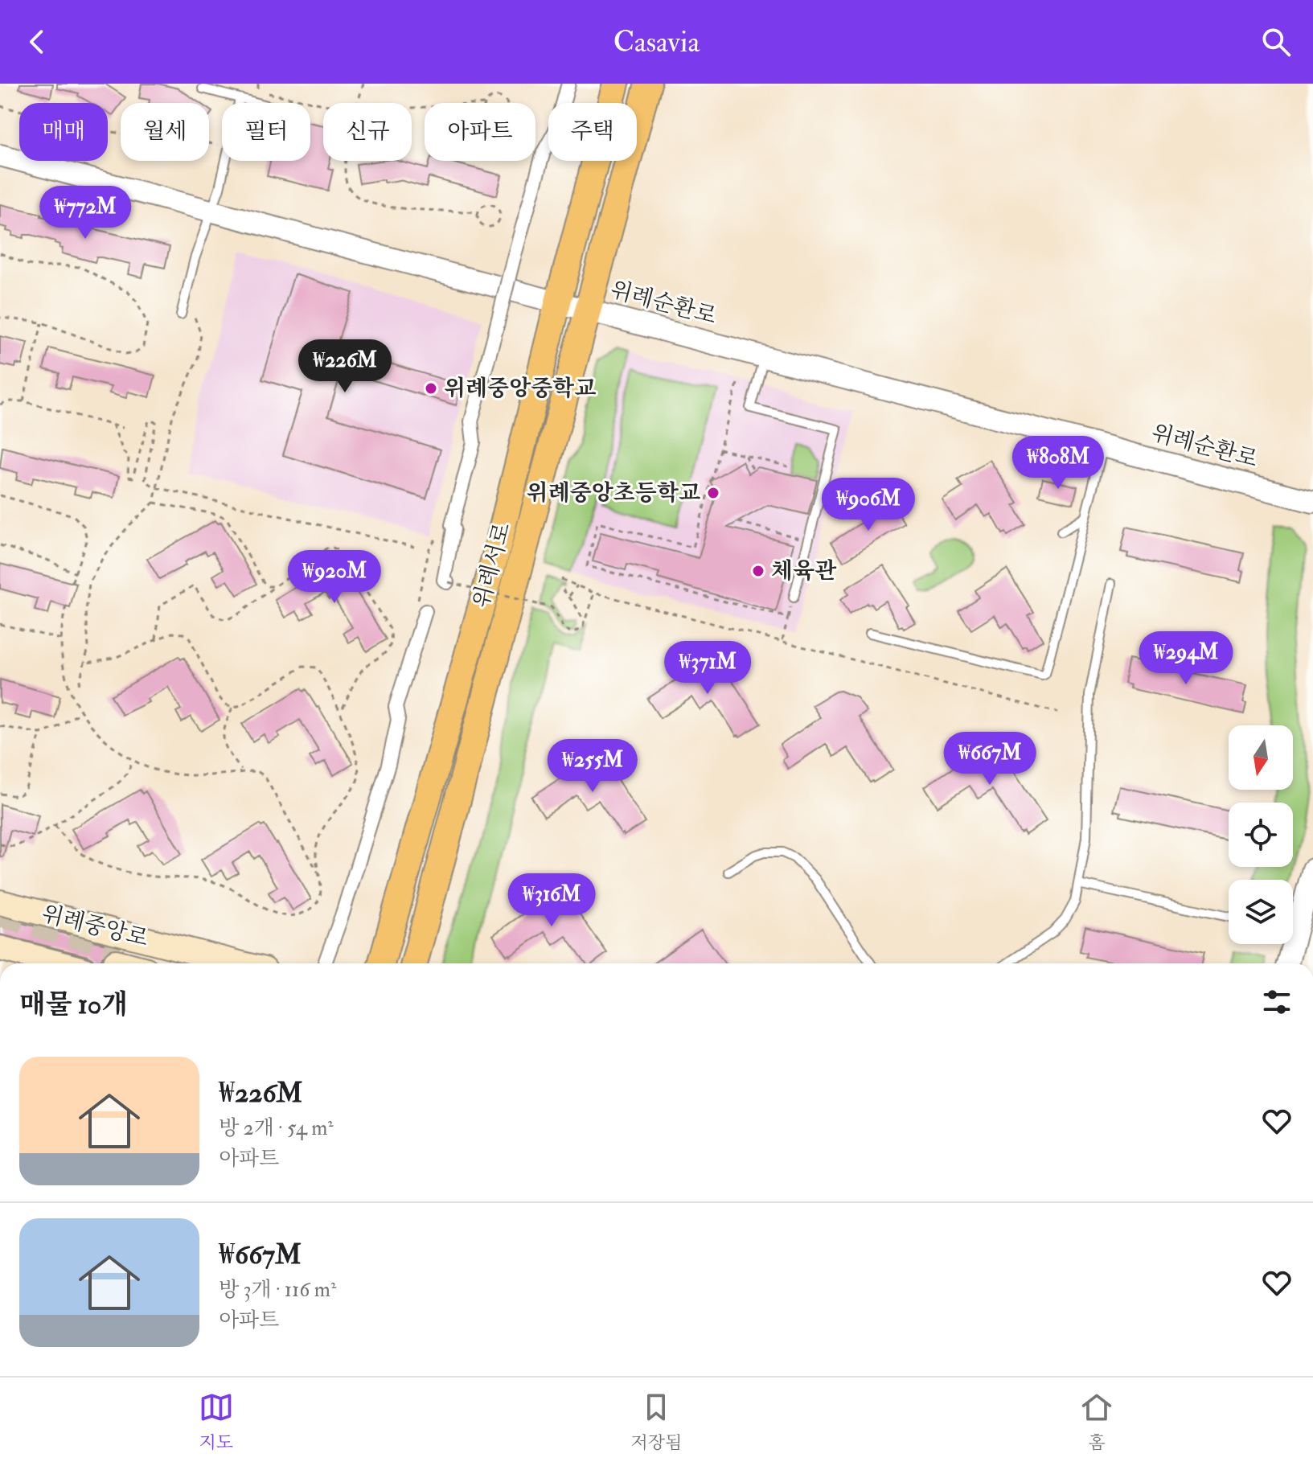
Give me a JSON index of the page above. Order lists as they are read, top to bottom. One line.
{"streets":{"main road":["위례서로","위례중앙로"],"street":["위례순환로"]},"crossings":[["위례순환로","위례서로"]],"places":["위례중앙중학교","위례중앙초등학교","체육관"],"north":"bottom","page":{"header":"Casavia","chip":["매매","월세","필터","신규","아파트","주택"],"price":["₩772M","₩226M","₩808M","₩906M","₩920M","₩294M","₩371M","₩667M","₩255M","₩316M"],"heading":"매물 10개","list":[{"name":"₩226M","note":"방 2개 · 54 m² · 아파트"},{"name":"₩667M","note":"방 3개 · 116 m² · 아파트"}],"tabs":["지도","저장됨","홈"]}}
